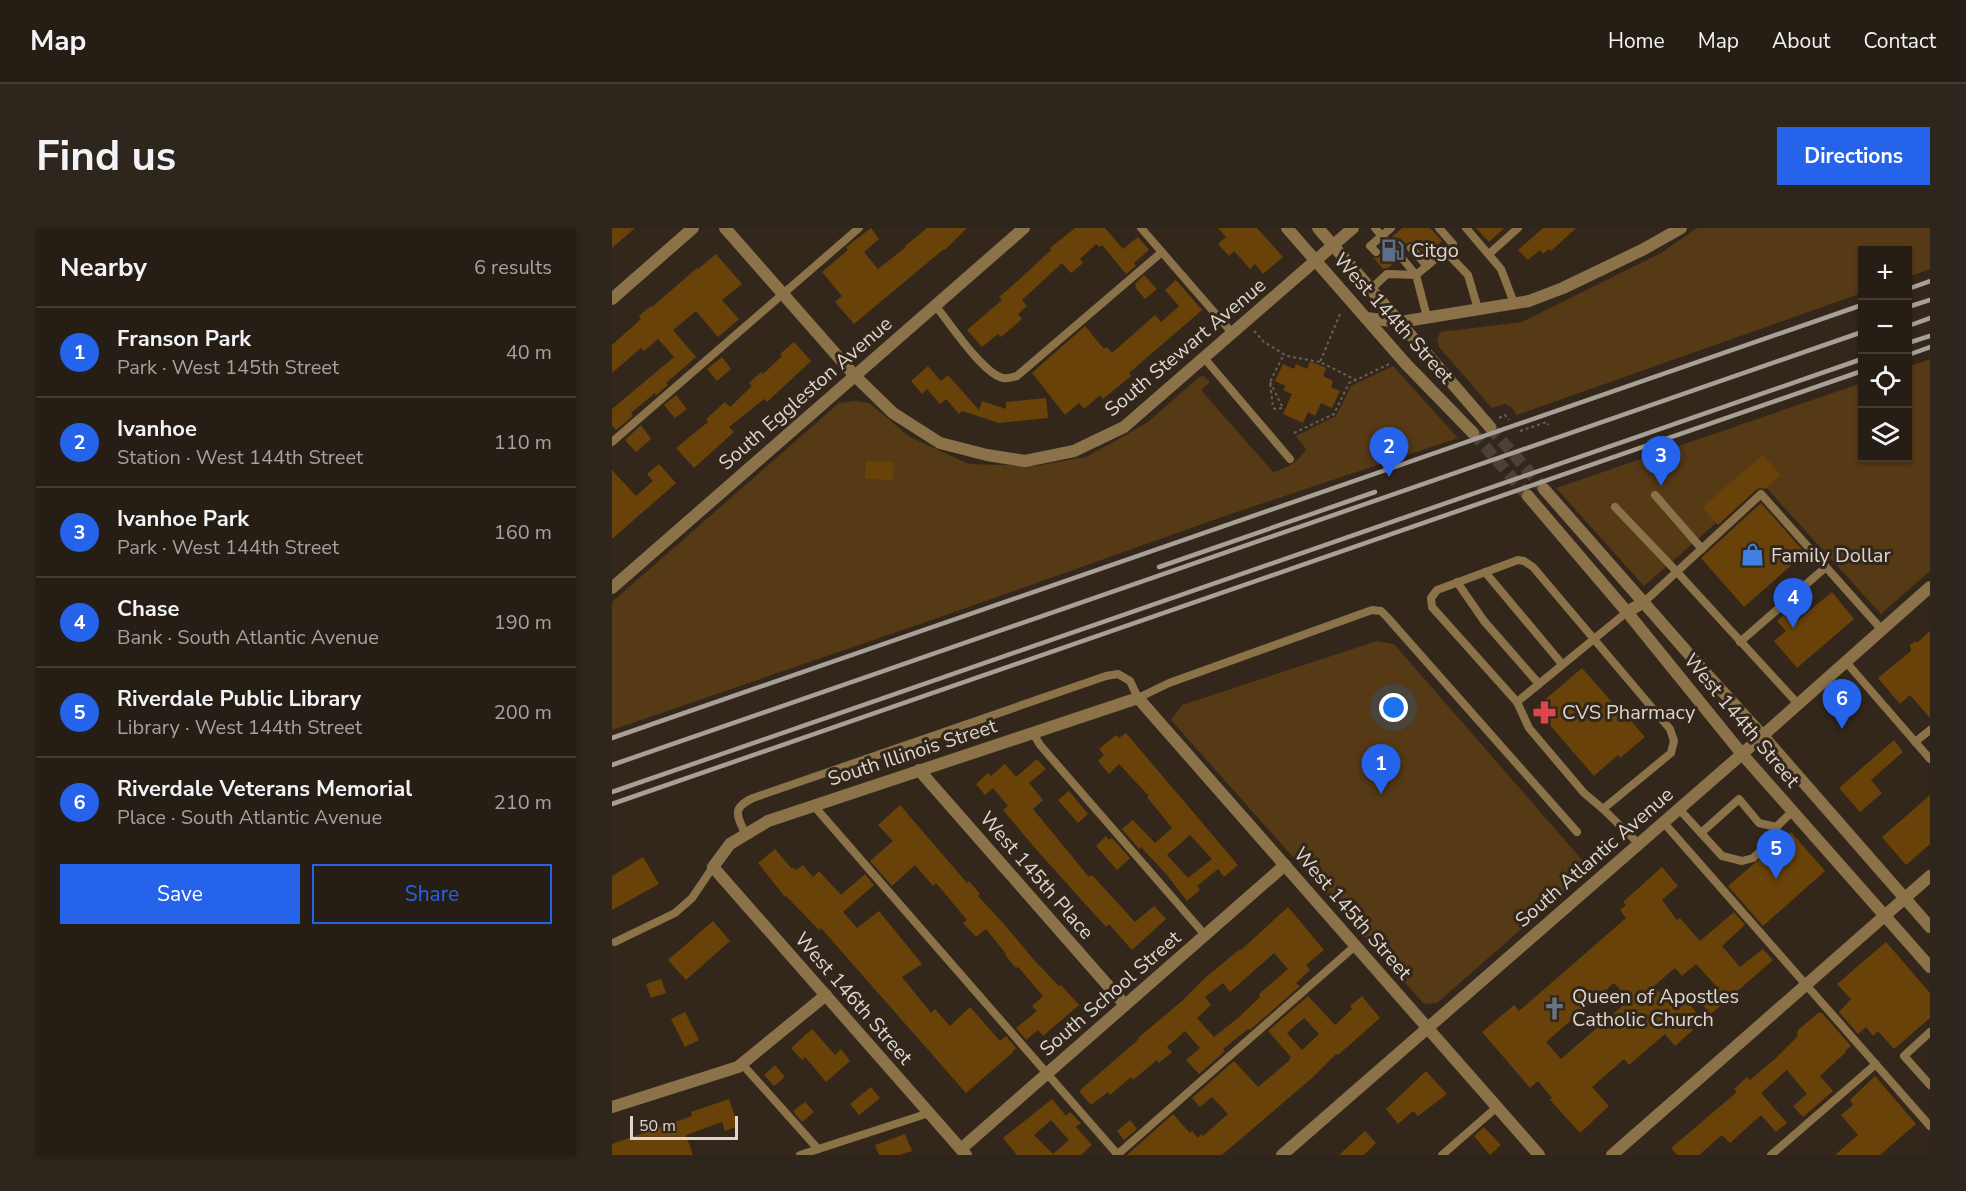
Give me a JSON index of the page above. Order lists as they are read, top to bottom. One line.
{"streets":{"street":["West 144th Street","South Stewart Avenue","South Eggleston Avenue","South Illinois Street","South Atlantic Avenue","West 145th Place","West 145th Street","South School Street","West 146th Street"]},"crossings":[["West 144th Street","South Stewart Avenue"],["West 144th Street","South Atlantic Avenue"],["South Stewart Avenue","South Eggleston Avenue"],["South Illinois Street","West 145th Place"],["South Illinois Street","West 145th Street"],["South Illinois Street","West 146th Street"],["South Atlantic Avenue","West 145th Street"],["West 145th Place","South School Street"],["West 145th Street","South School Street"],["South School Street","West 146th Street"]],"places":{"fuel station":["Citgo"],"shop":["Family Dollar"],"pharmacy":["CVS Pharmacy"],"church":["Queen of Apostles Catholic Church"]},"scale_bar":"50 m","page":{"header":"Map","nav":["Home","Map","About","Contact"],"buttons":["Directions",["Save","Share"]],"title":"Find us","heading":["Nearby","6 results"],"map_buttons":["+","−"],"list":[{"mark":"1","name":"Franson Park","note":"Park · West 145th Street","value":"40 m"},{"mark":"2","name":"Ivanhoe","note":"Station · West 144th Street","value":"110 m"},{"mark":"3","name":"Ivanhoe Park","note":"Park · West 144th Street","value":"160 m"},{"mark":"4","name":"Chase","note":"Bank · South Atlantic Avenue","value":"190 m"},{"mark":"5","name":"Riverdale Public Library","note":"Library · West 144th Street","value":"200 m"},{"mark":"6","name":"Riverdale Veterans Memorial","note":"Place · South Atlantic Avenue","value":"210 m"}],"pins":["2","3","4","6","1","5"],"scale":"50 m"}}
